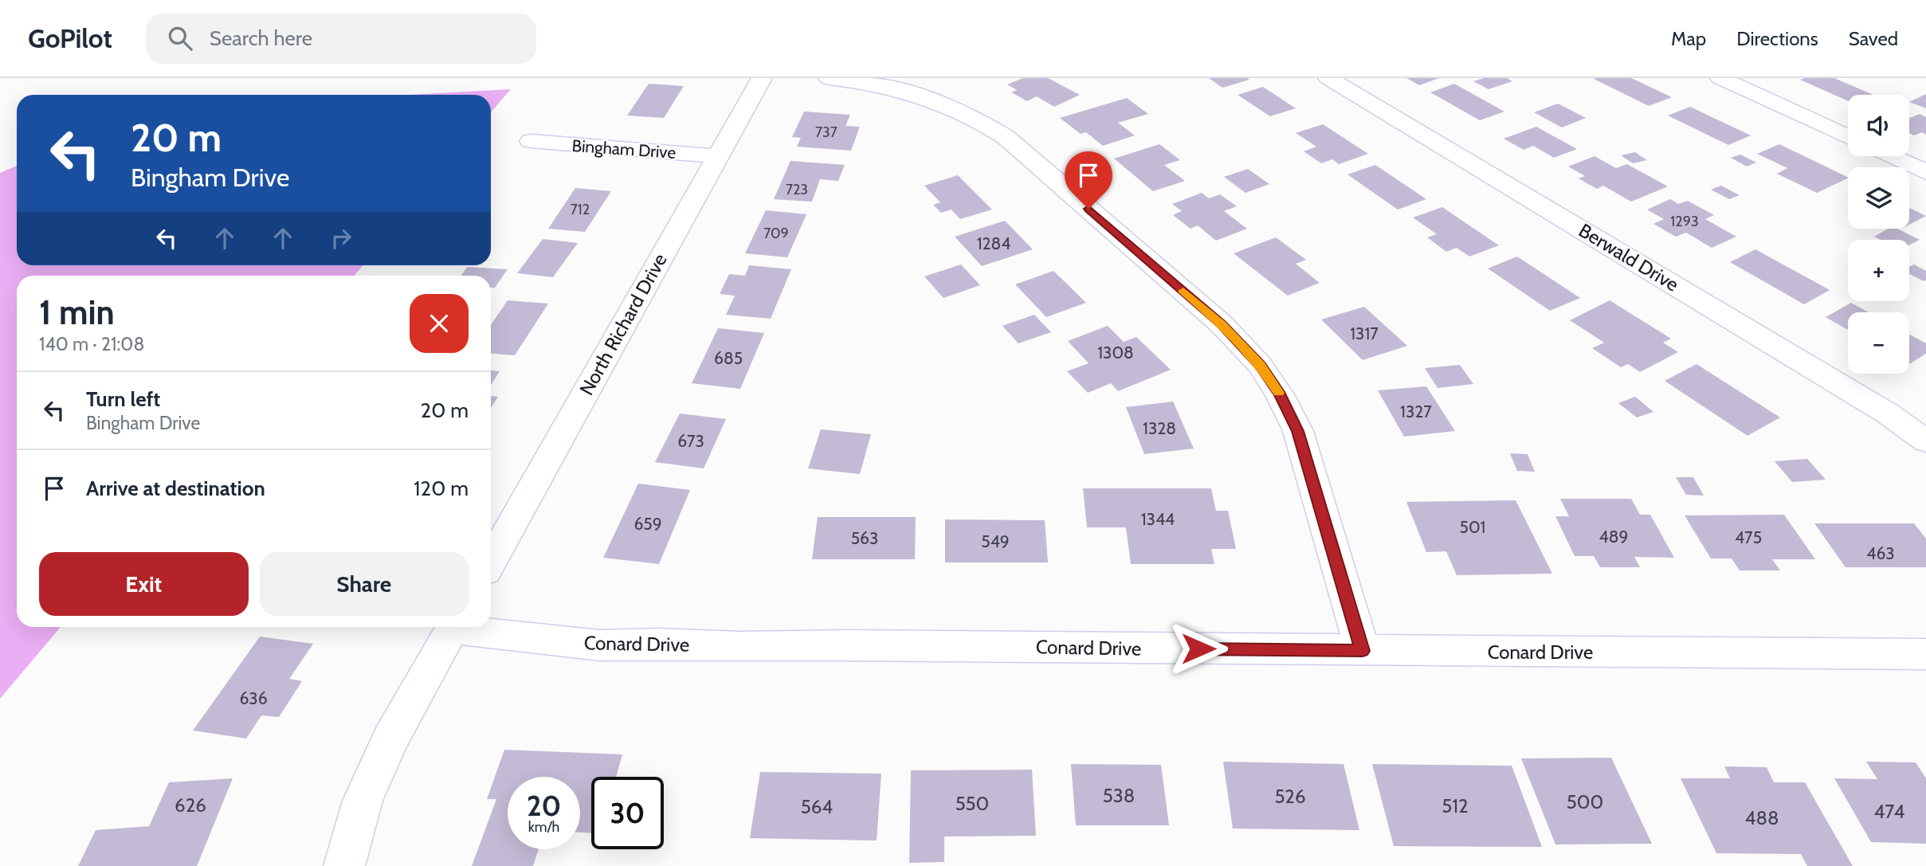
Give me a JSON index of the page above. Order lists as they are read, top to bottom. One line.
{"streets":{"street":["Bingham Drive","Berwald Drive","North Richard Drive","Conard Drive"]},"crossings":[["Bingham Drive","North Richard Drive"]],"house_numbers":["737","723","712","1293","709","1284","1317","1308","685","1327","1328","673","1344","659","501","489","475","563","549","463","636","538","526","500","550","626","512","564","474","488"],"page":{"header":"GoPilot","search":"Search here","nav":["Map","Directions","Saved"],"map_buttons":["+","−"],"turn":["20 m","Bingham Drive"],"heading":["1 min","140 m · 21:08"],"list":[{"name":"Turn left","note":"Bingham Drive","value":"20 m"},{"name":"Arrive at destination","value":"120 m"}],"buttons":["Exit","Share"],"speed":"20 km/h","limit":"30"}}
